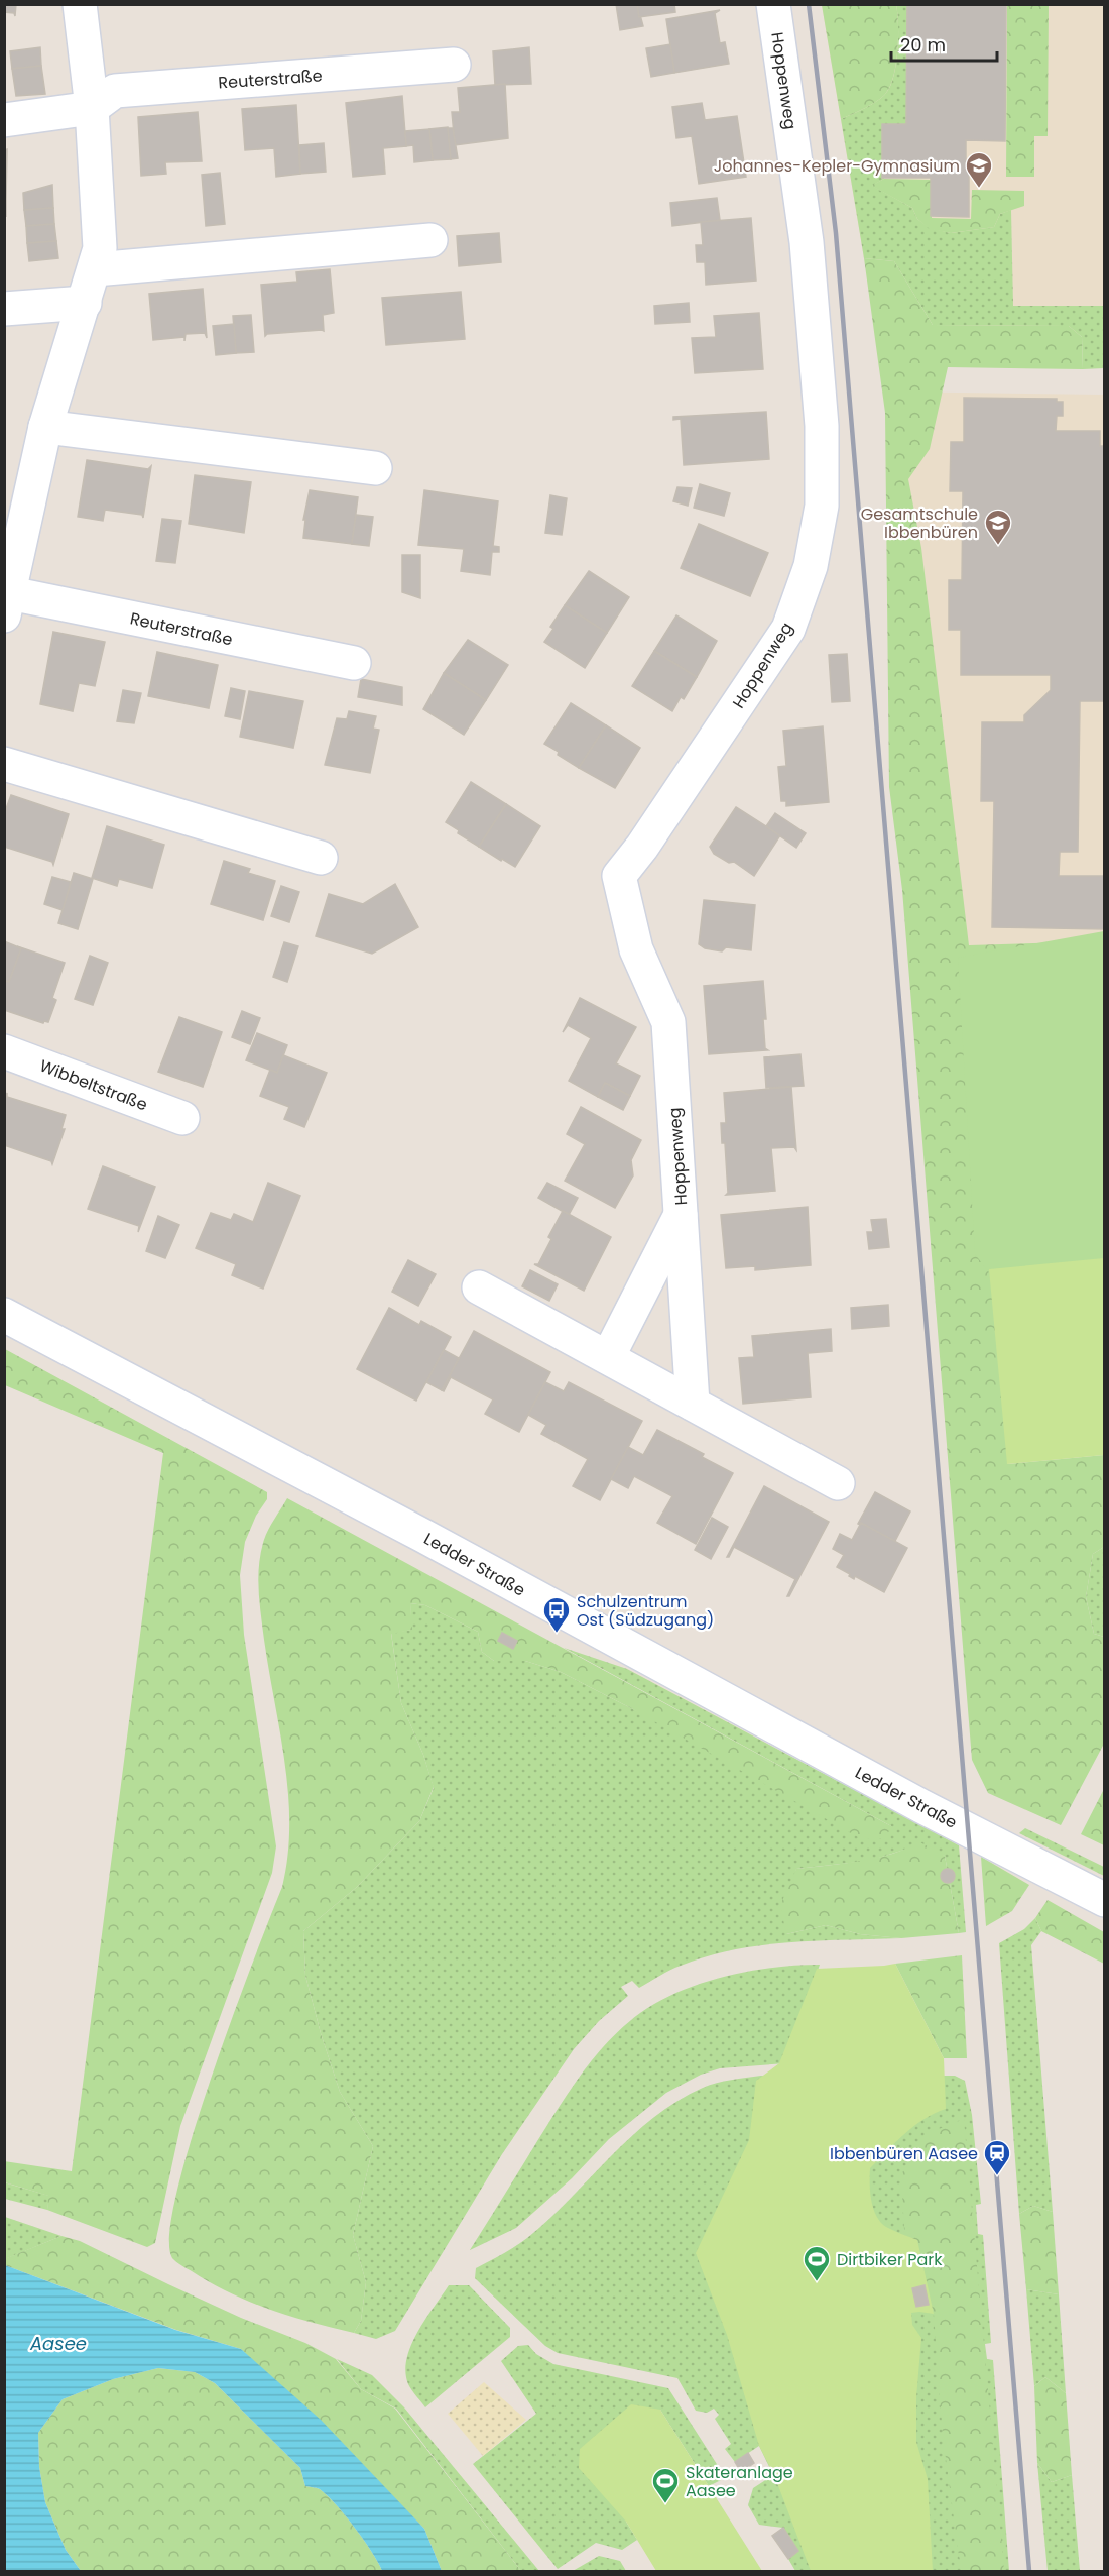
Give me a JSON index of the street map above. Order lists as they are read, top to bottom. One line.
{"streets":{"street":["Reuterstraße","Hoppenweg","Wibbeltstraße","Ledder Straße"]},"water":["Aasee"],"places":{"school or university":["Johannes-Kepler-Gymnasium","Gesamtschule Ibbenbüren"],"bus stop":["Schulzentrum Ost (Südzugang)"],"station":["Ibbenbüren Aasee"],"sports":["Dirtbiker Park","Skateranlage Aasee"]},"scale_bar":"20 m"}
